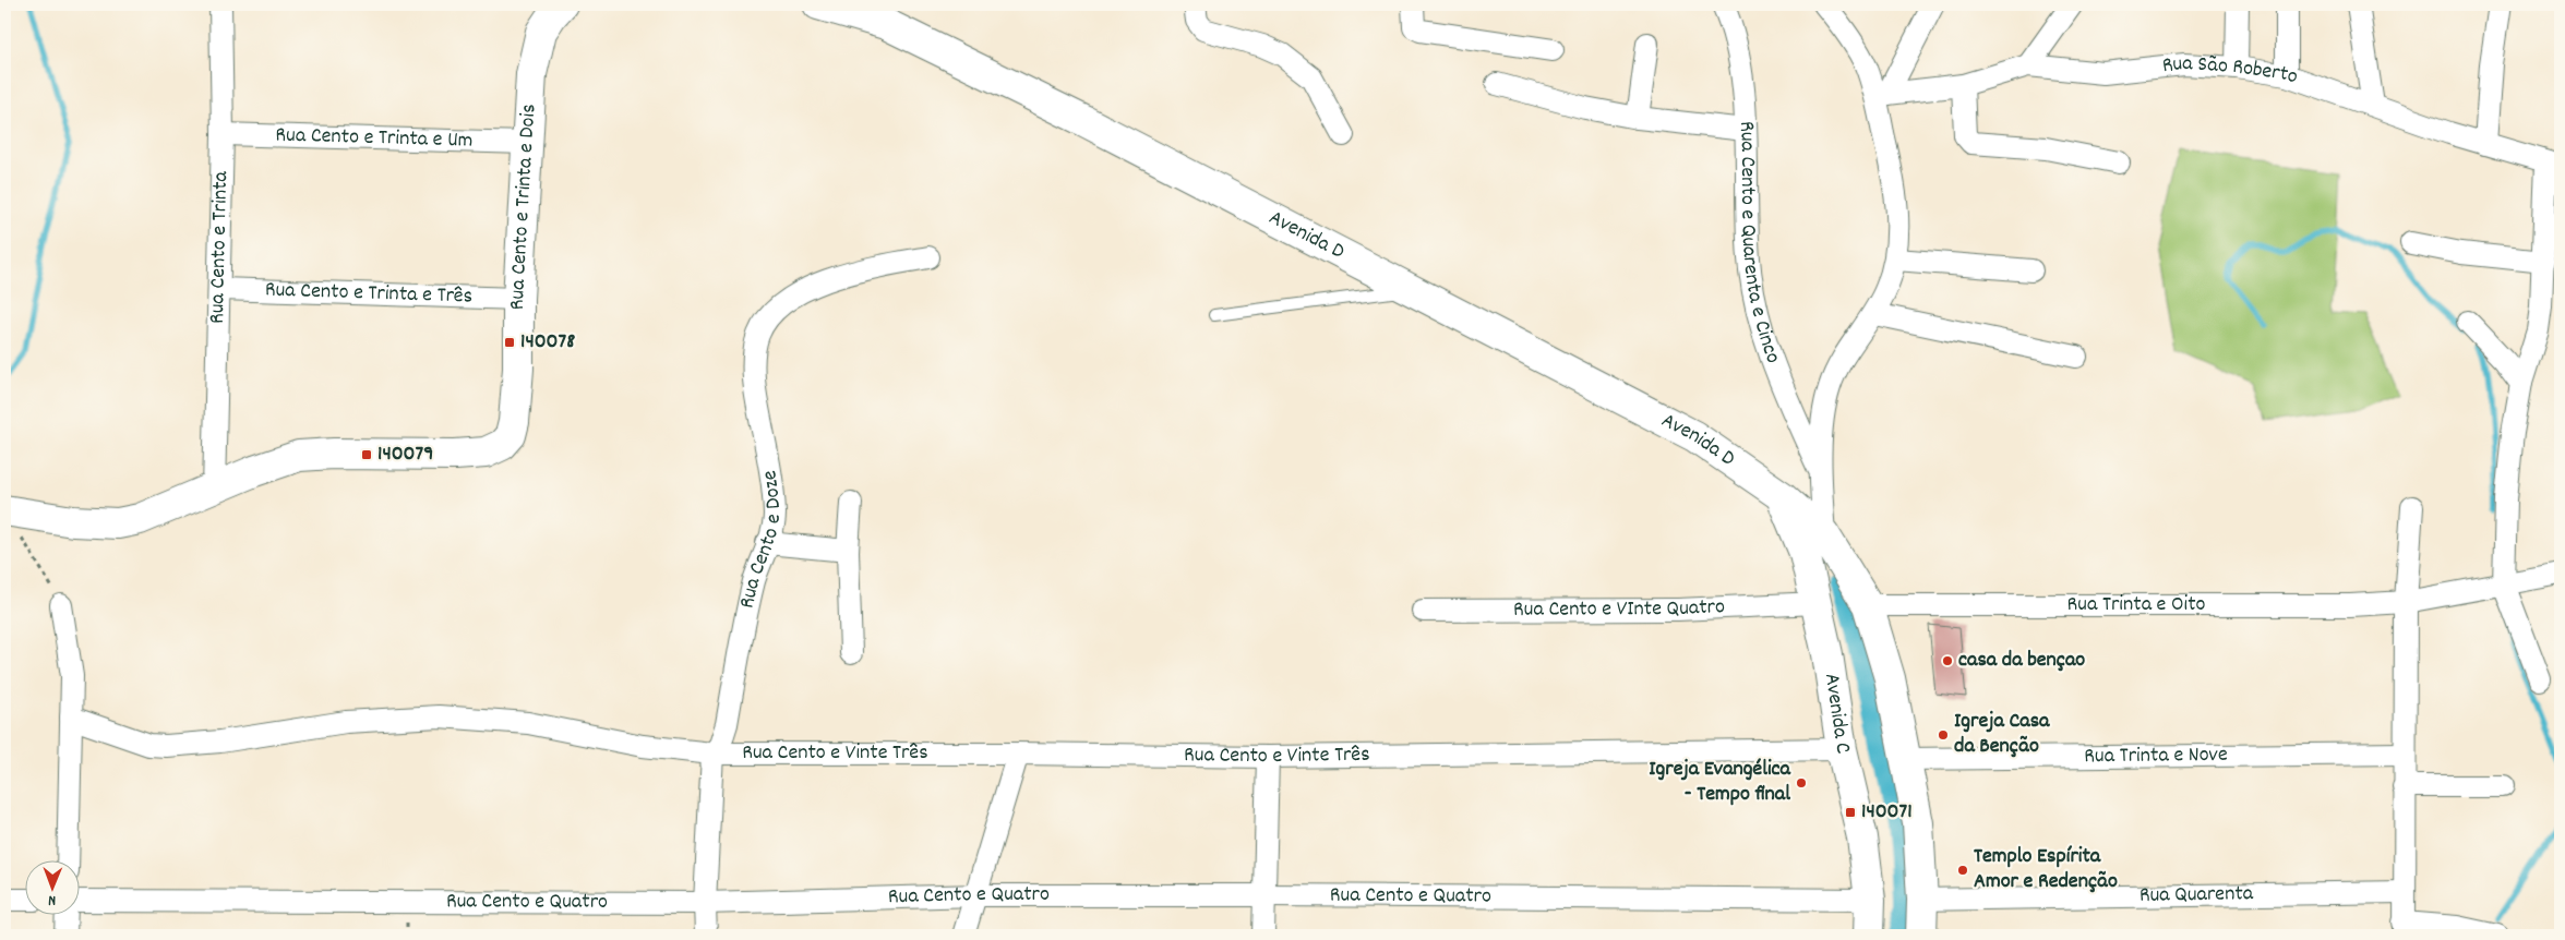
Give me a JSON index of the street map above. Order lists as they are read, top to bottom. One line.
{"streets":{"main road":["Rua Cento e Trinta e Dois","Avenida D","Avenida C"],"street":["Rua São Roberto","Rua Cento e Trinta e Um","Rua Cento e Quarenta e Cinco","Rua Cento e Trinta","Rua Cento e Trinta e Três","Rua Cento e Doze","Rua Trinta e Oito","Rua Cento e VInte Quatro","Rua Cento e Vinte Três","Rua Trinta e Nove","Rua Quarenta","Rua Cento e Quatro"]},"crossings":[["Rua Cento e Trinta e Um","Rua Cento e Trinta e Dois"],["Rua Cento e Trinta e Um","Rua Cento e Trinta"],["Rua Cento e Trinta e Dois","Rua Cento e Trinta"],["Rua Cento e Trinta e Dois","Rua Cento e Trinta e Três"],["Avenida D","Rua Trinta e Oito"],["Avenida D","Avenida C"],["Avenida D","Rua Trinta e Nove"],["Avenida D","Rua Quarenta"],["Rua Cento e Trinta","Rua Cento e Trinta e Três"],["Rua Cento e Doze","Rua Cento e Vinte Três"],["Rua Cento e Doze","Rua Cento e Quatro"],["Rua Cento e VInte Quatro","Avenida C"],["Avenida C","Rua Cento e Vinte Três"],["Avenida C","Rua Cento e Quatro"]],"places":{"transit":["140078","140079","140071"],"other":["casa da bençao","Igreja Casa da Benção","Igreja Evangélica - Tempo final","Templo Espírita Amor e Redenção"]},"north":"bottom"}
